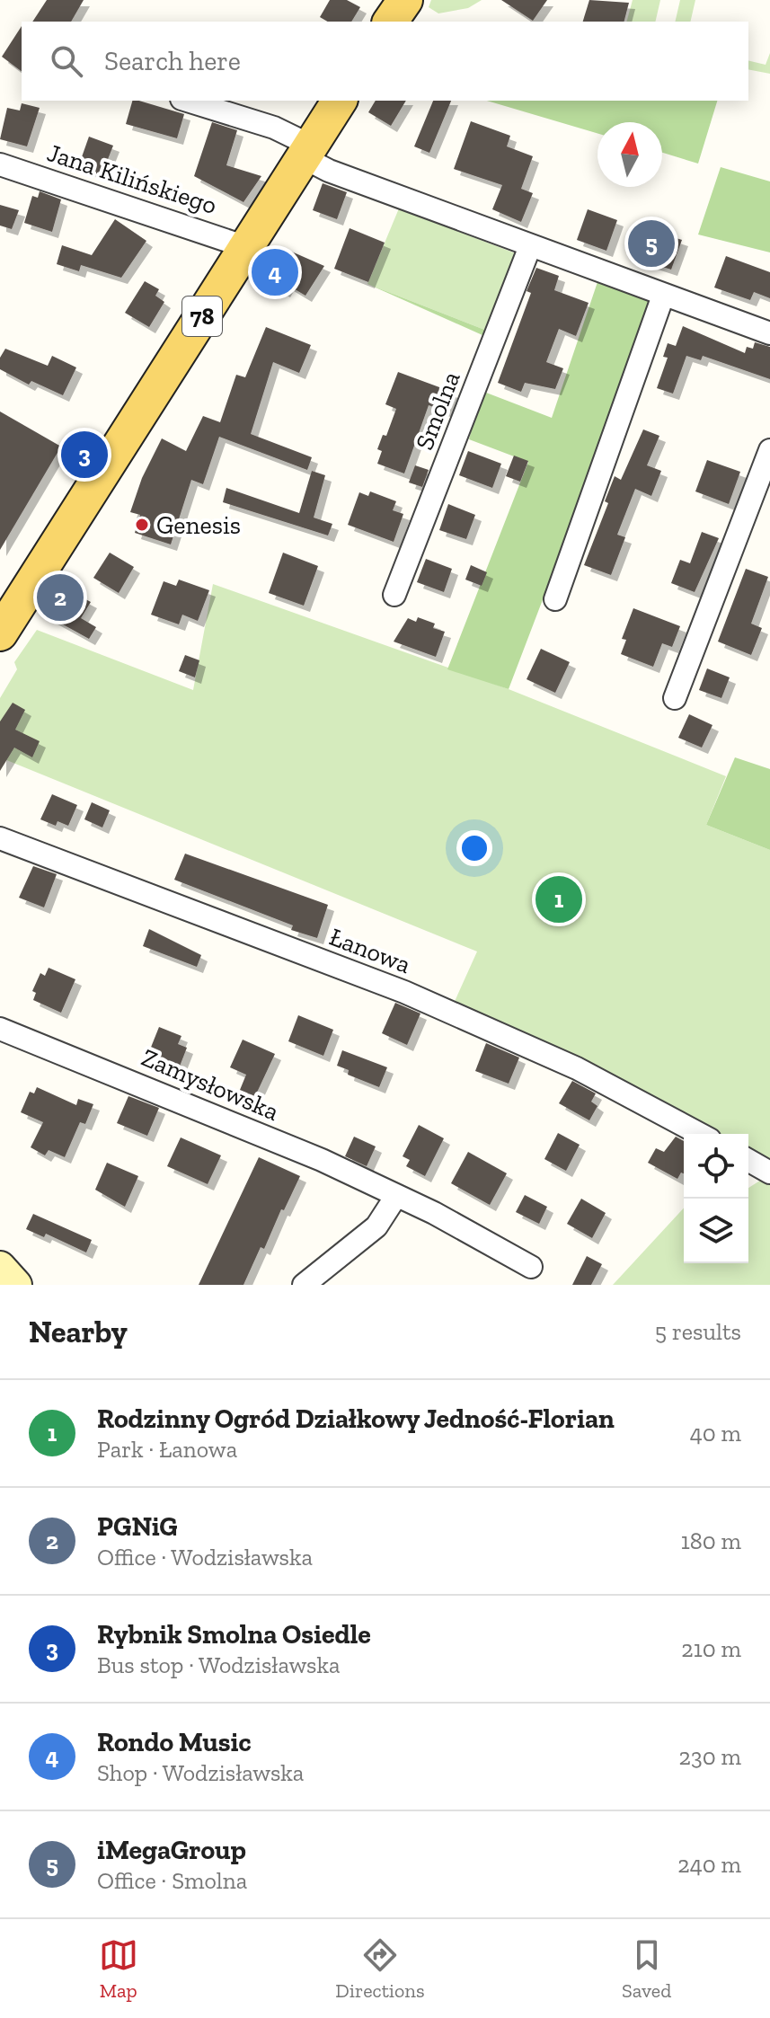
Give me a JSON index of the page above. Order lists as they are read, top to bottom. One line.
{"streets":{"main road":["78"],"street":["Jana Kilińskiego","Smolna","Łanowa","Zamysłowska"]},"crossings":[["Jana Kilińskiego","78"]],"places":["Genesis"],"north":"top","page":{"search":"Search here","pins":["5","4","3","2","1"],"heading":["Nearby","5 results"],"list":[{"mark":"1","name":"Rodzinny Ogród Działkowy Jedność-Florian","note":"Park · Łanowa","value":"40 m"},{"mark":"2","name":"PGNiG","note":"Office · Wodzisławska","value":"180 m"},{"mark":"3","name":"Rybnik Smolna Osiedle","note":"Bus stop · Wodzisławska","value":"210 m"},{"mark":"4","name":"Rondo Music","note":"Shop · Wodzisławska","value":"230 m"},{"mark":"5","name":"iMegaGroup","note":"Office · Smolna","value":"240 m"}],"nav":["Map","Directions","Saved"]}}
